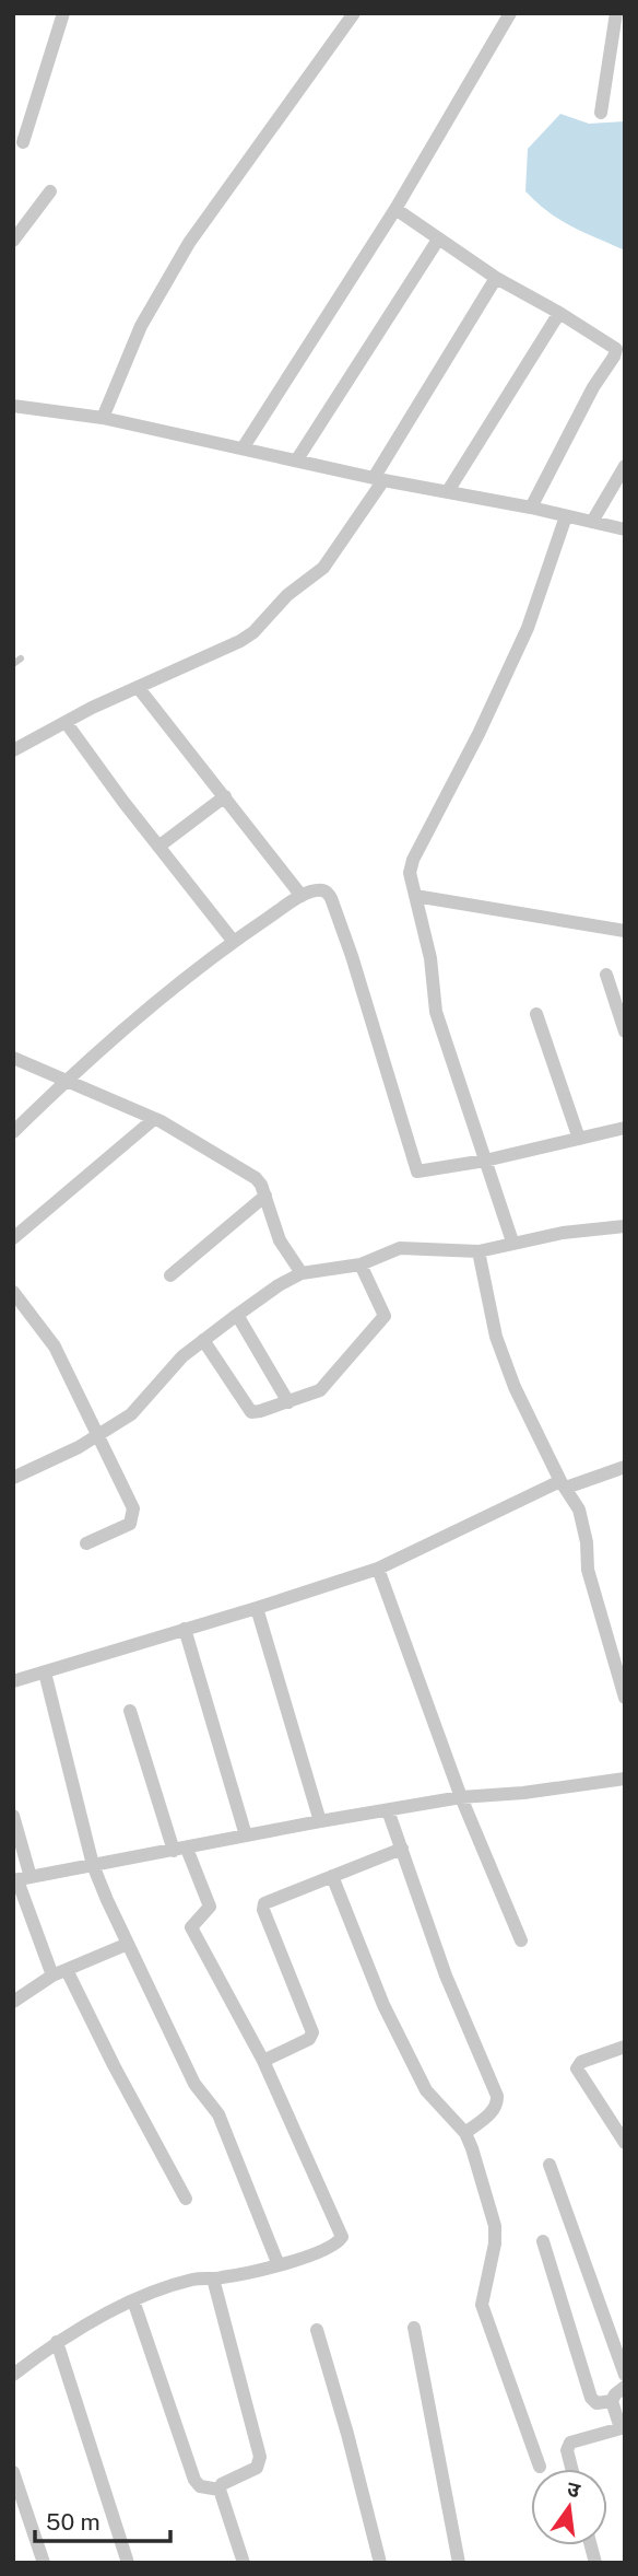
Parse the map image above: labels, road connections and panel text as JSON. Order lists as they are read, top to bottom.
{
  "scale_bar": "50 m",
  "north": "top"
}
